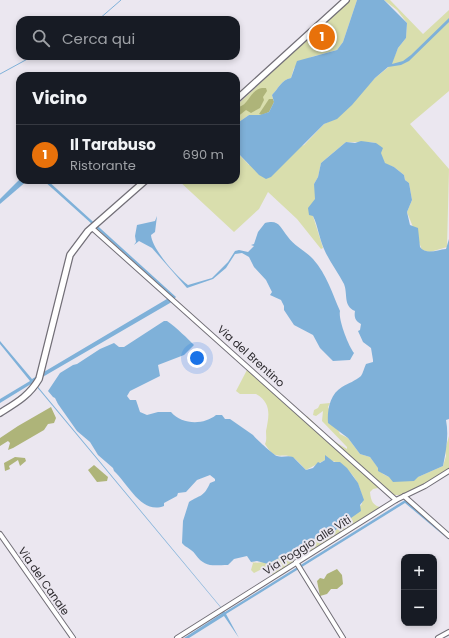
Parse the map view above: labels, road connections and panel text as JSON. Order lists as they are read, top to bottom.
{
  "streets": {
    "street": ["Via del Brentino", "Via Poggio alle Viti", "Via del Canale"]
  },
  "crossings": [
    ["Via del Brentino", "Via Poggio alle Viti"]
  ],
  "page": {
    "search": "Cerca qui",
    "pins": "1",
    "heading": "Vicino",
    "list": [
      {
        "mark": "1",
        "name": "Il Tarabuso",
        "note": "Ristorante",
        "value": "690 m"
      }
    ],
    "map_buttons": ["+", "−"]
  }
}
